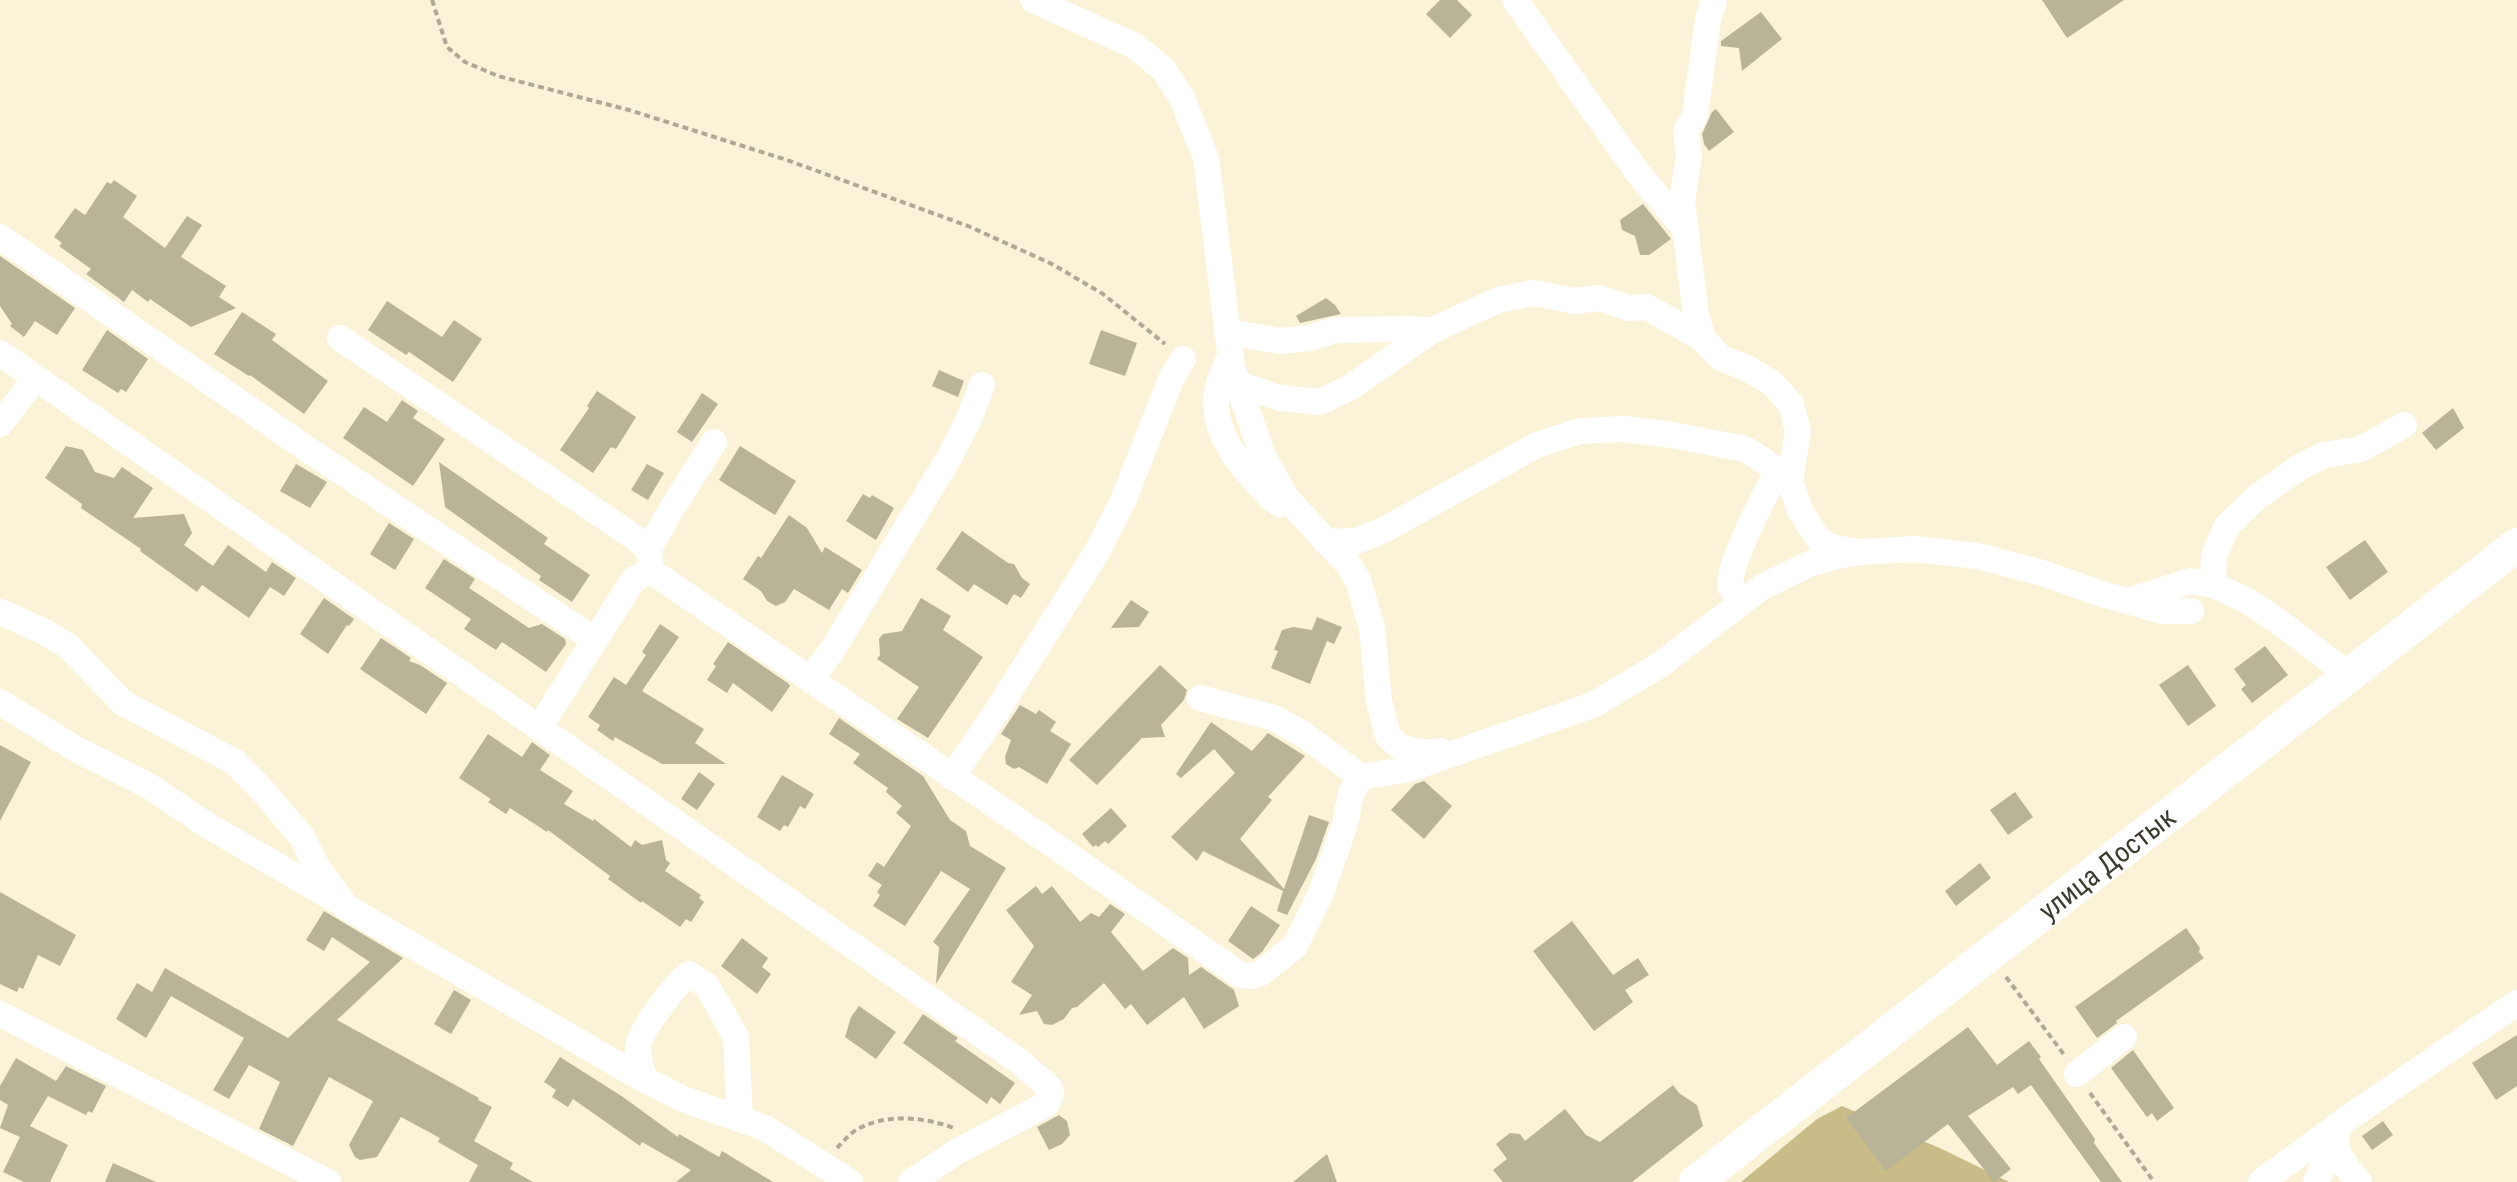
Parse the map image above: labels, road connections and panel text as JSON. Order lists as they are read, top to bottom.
{
  "streets": {
    "main road": ["улица Достык"]
  }
}
